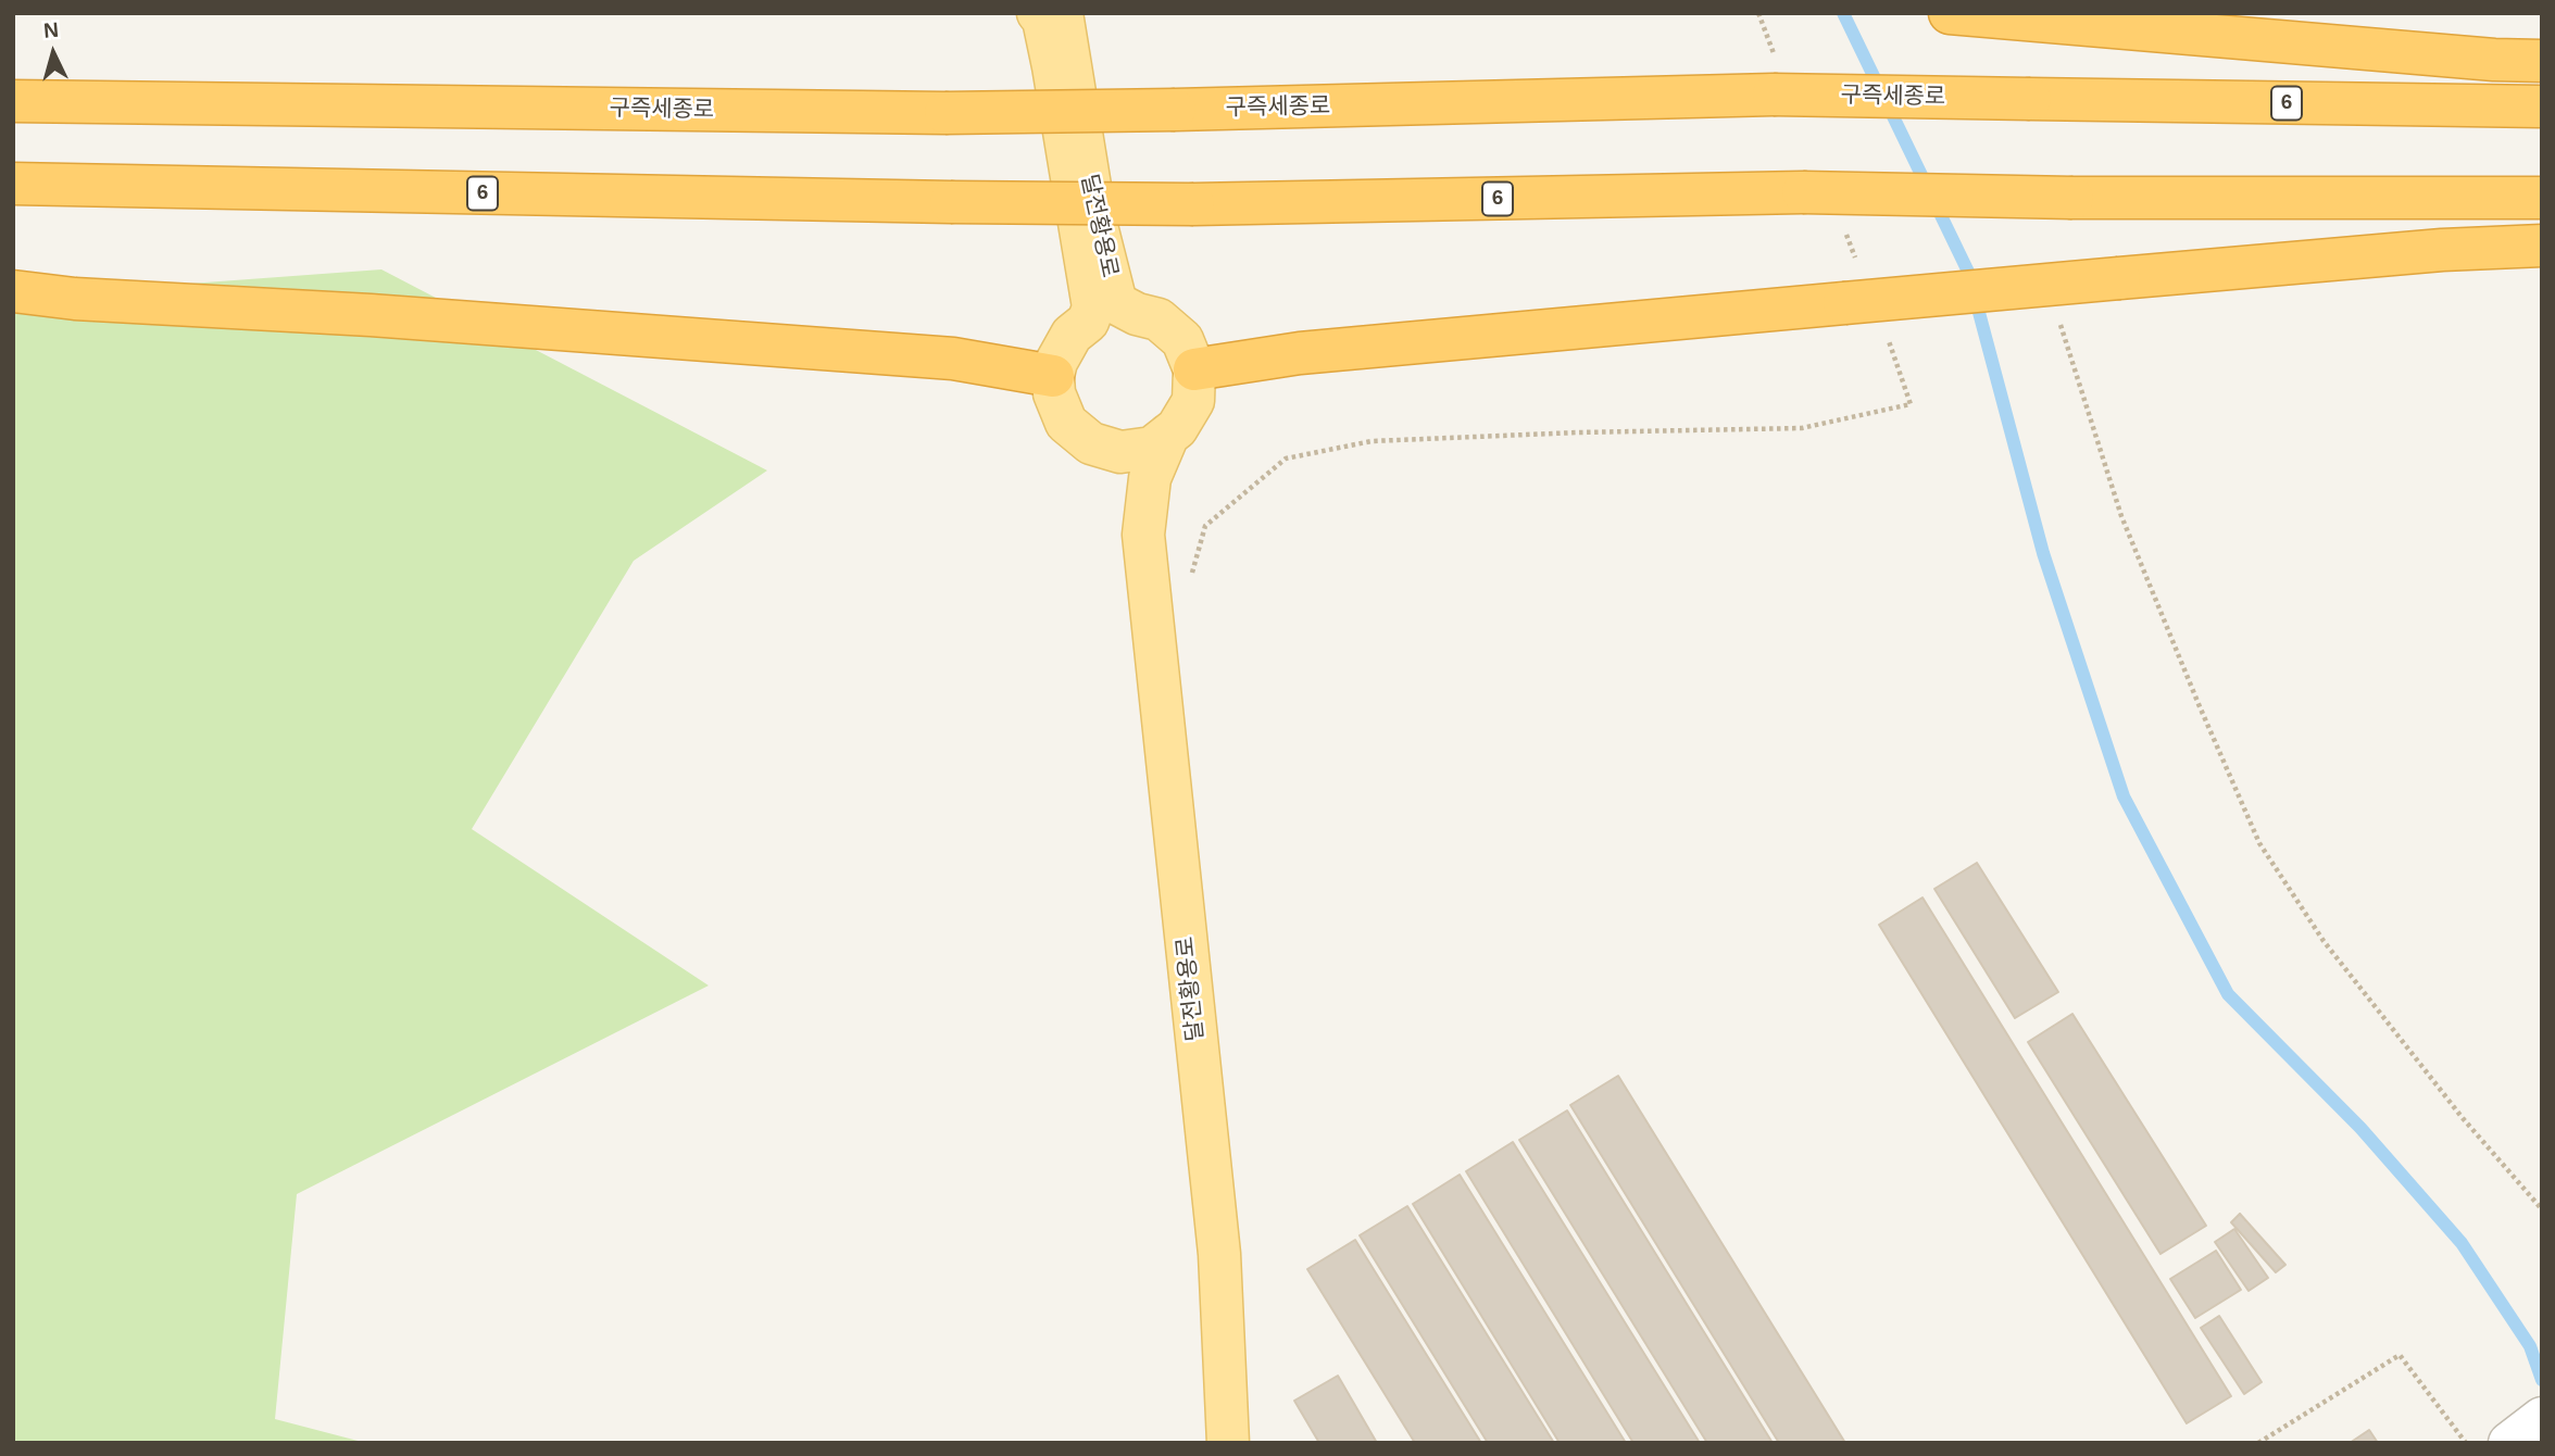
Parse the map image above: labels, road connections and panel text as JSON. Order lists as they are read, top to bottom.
{
  "streets": {
    "highway": ["구즉세종로", "6"],
    "main road": ["달전황용로"]
  },
  "north": "top"
}
